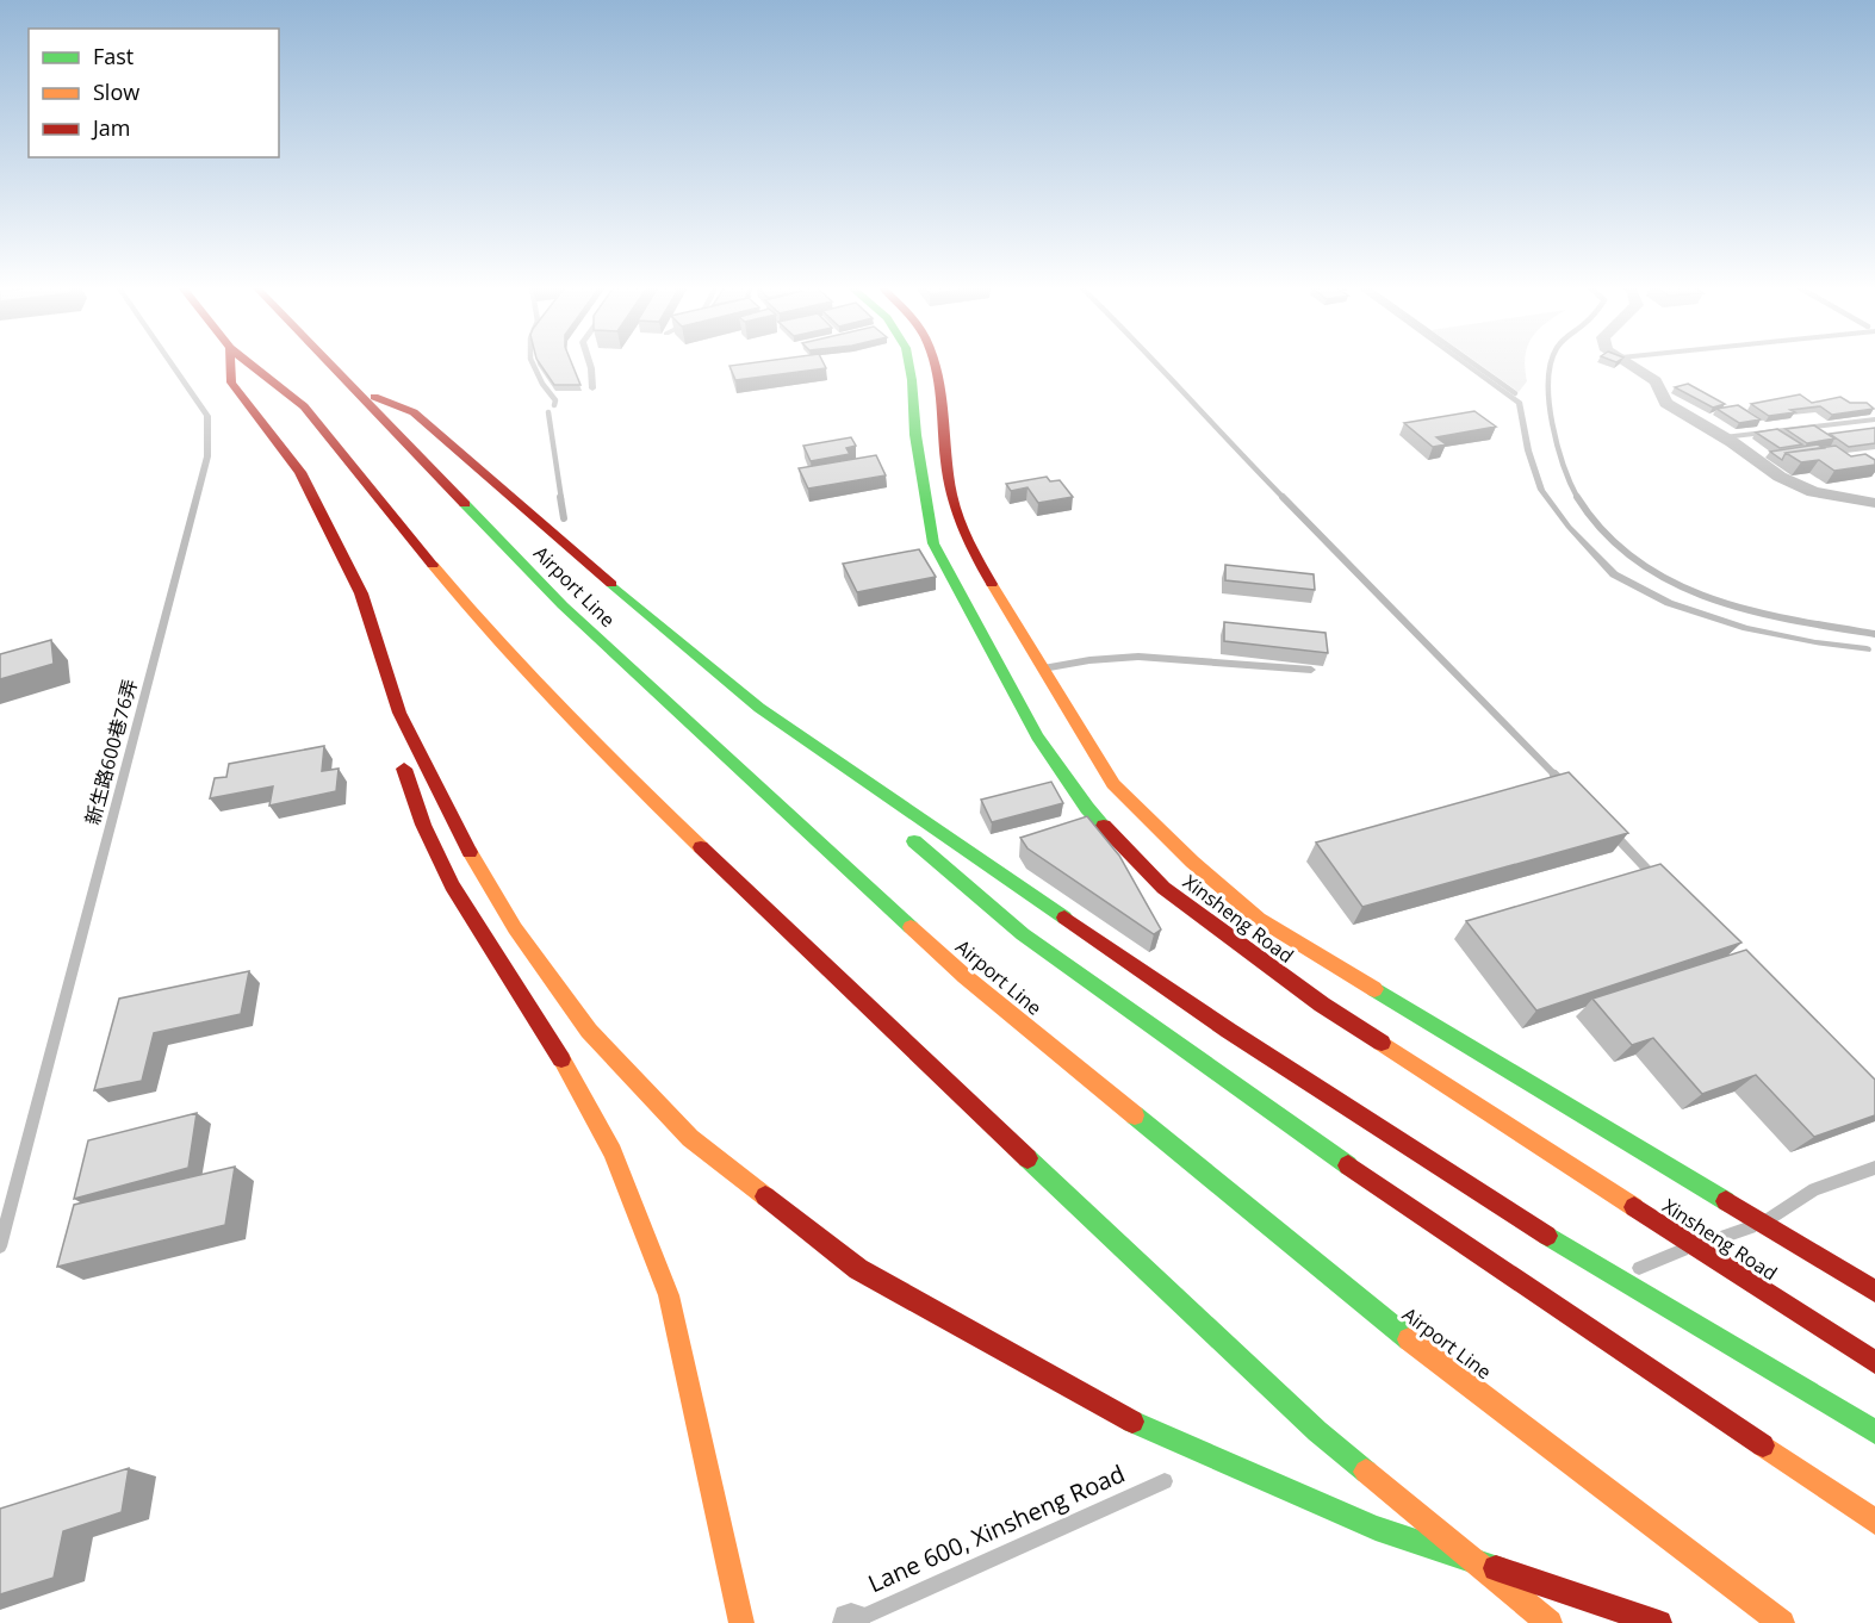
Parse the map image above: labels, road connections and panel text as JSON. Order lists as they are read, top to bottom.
{
  "streets": {
    "main road": ["Airport Line", "Xinsheng Road"],
    "lane": ["新生路600巷76弄", "Lane 600, Xinsheng Road"]
  },
  "legend": ["Fast", "Slow", "Jam"]
}
